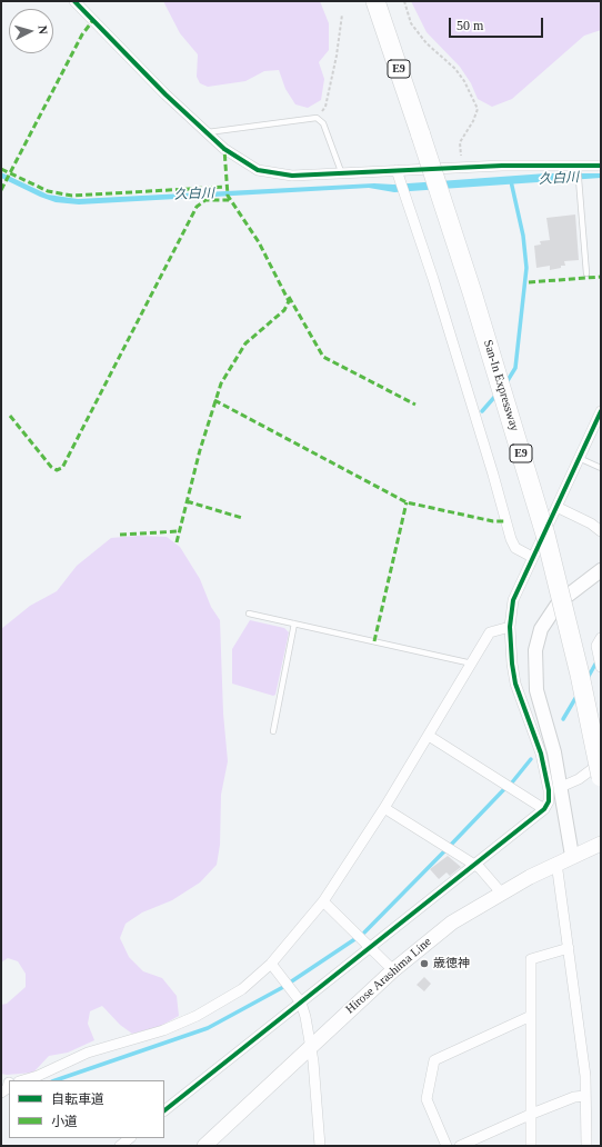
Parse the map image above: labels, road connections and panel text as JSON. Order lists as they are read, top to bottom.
{
  "streets": {
    "highway": ["E9", "San-In Expressway"],
    "main road": ["Hirose Arashima Line"]
  },
  "water": ["久白川"],
  "places": ["歳徳神"],
  "legend": ["自転車道", "小道"],
  "scale_bar": "50 m",
  "north": "right"
}
